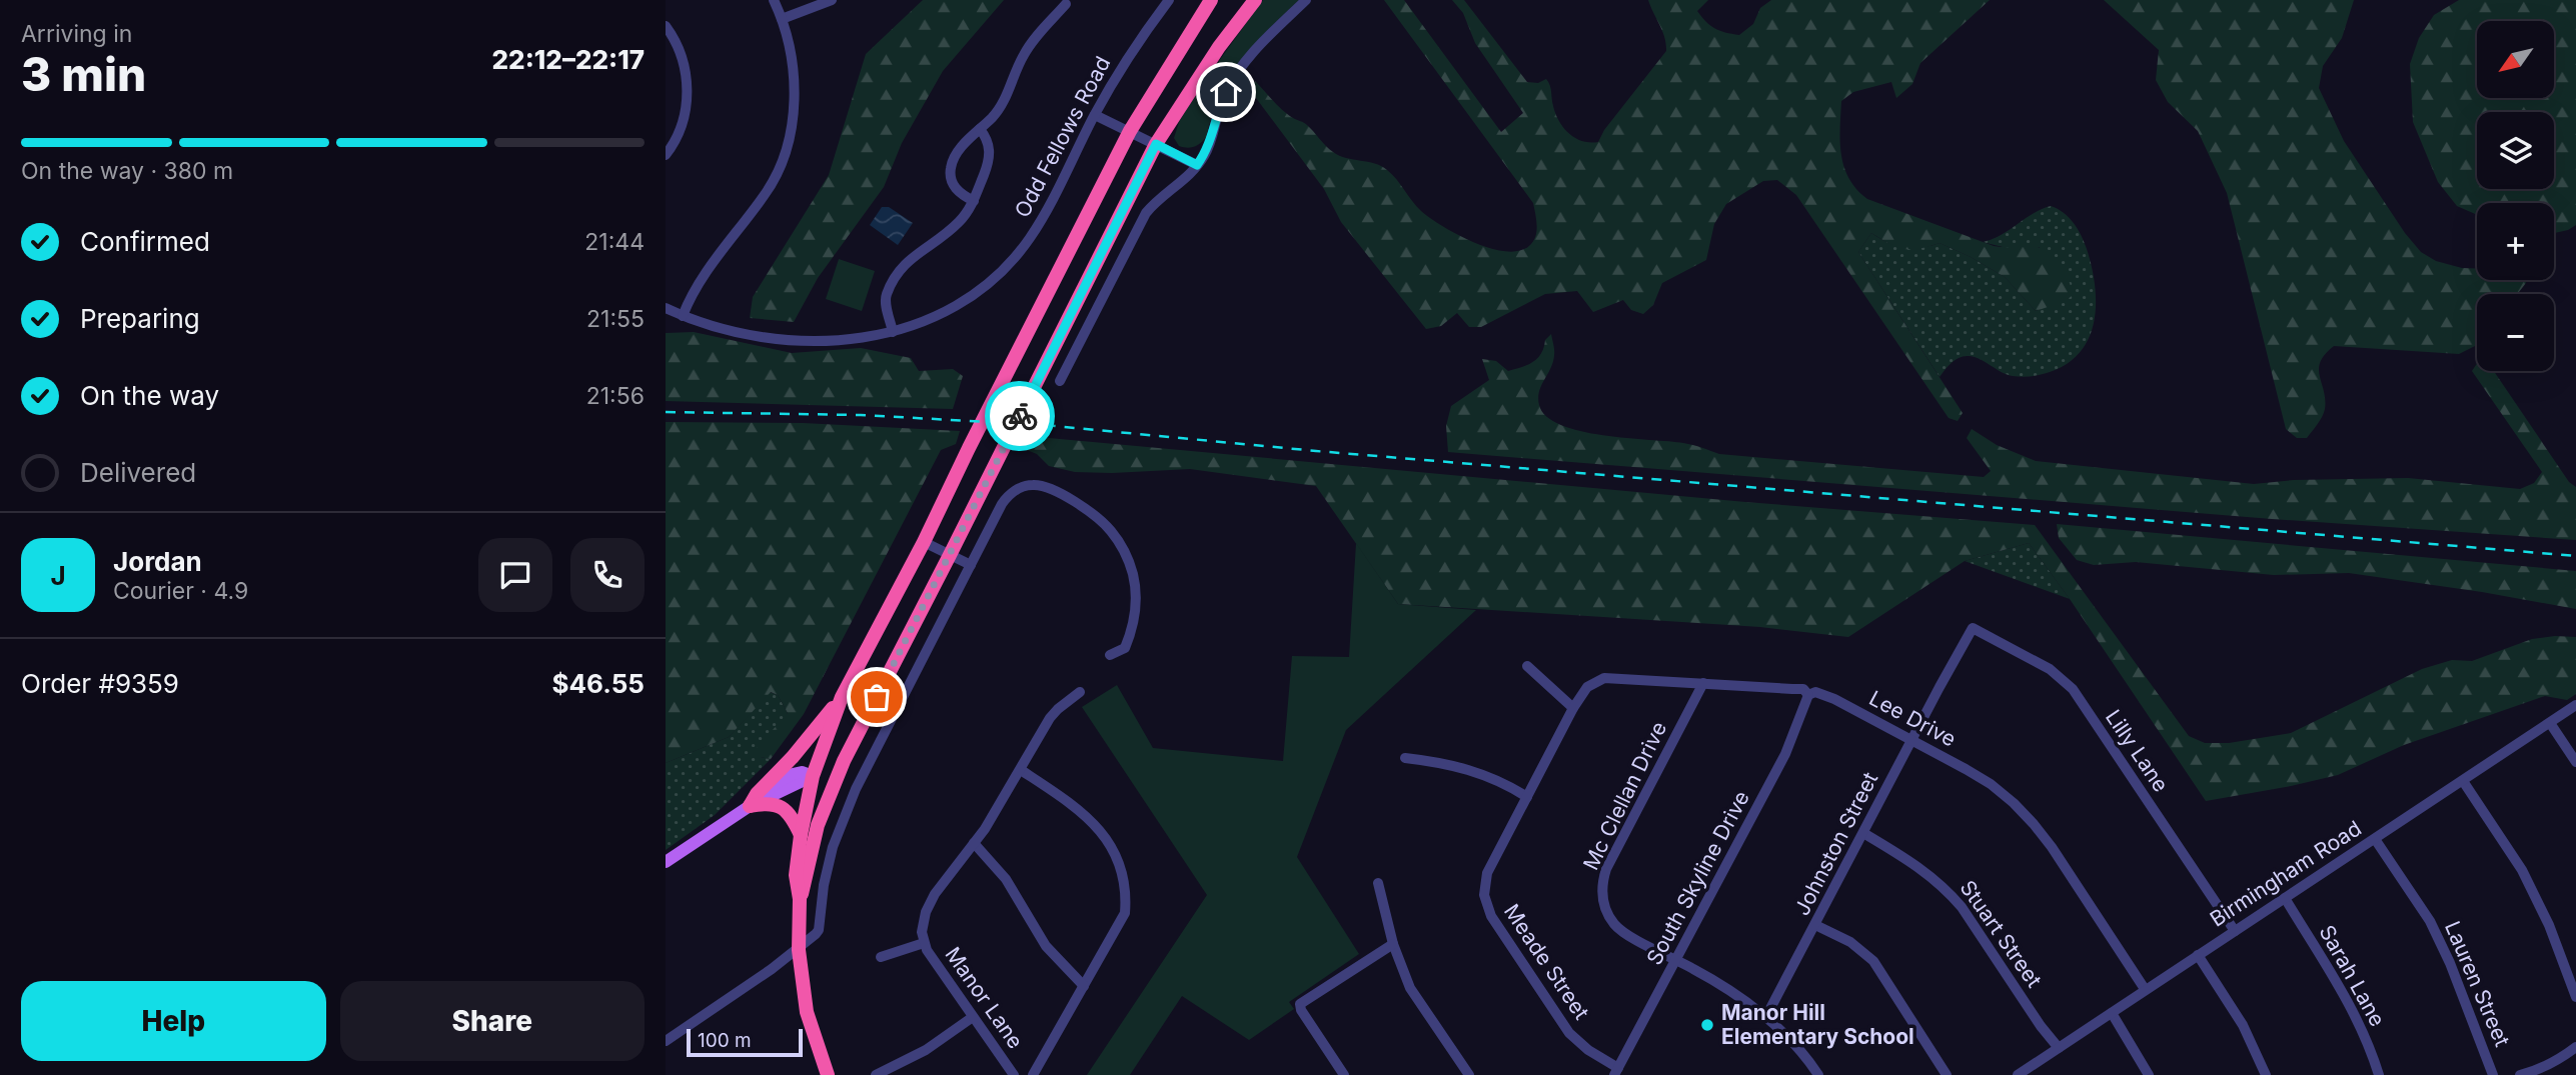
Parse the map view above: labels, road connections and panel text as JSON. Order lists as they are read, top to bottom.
{
  "streets": {
    "street": [
      "Odd Fellows Road",
      "Lee Drive",
      "Lilly Lane",
      "Mc Clellan Drive",
      "Johnston Street",
      "Birmingham Road",
      "South Skyline Drive",
      "Stuart Street",
      "Meade Street",
      "Sarah Lane",
      "Lauren Street",
      "Manor Lane"
    ]
  },
  "crossings": [
    ["Lee Drive", "Mc Clellan Drive"],
    ["Lee Drive", "Johnston Street"],
    ["Lee Drive", "Birmingham Road"],
    ["Lee Drive", "South Skyline Drive"],
    ["Lee Drive", "Meade Street"],
    ["Lilly Lane", "Johnston Street"],
    ["Lilly Lane", "Birmingham Road"],
    ["Mc Clellan Drive", "Johnston Street"],
    ["Mc Clellan Drive", "South Skyline Drive"],
    ["Johnston Street", "Stuart Street"],
    ["Birmingham Road", "Stuart Street"],
    ["Birmingham Road", "Sarah Lane"],
    ["Birmingham Road", "Lauren Street"],
    ["South Skyline Drive", "Meade Street"]
  ],
  "places": ["Manor Hill Elementary School"],
  "scale_bar": "100 m",
  "north": "bottom left",
  "page": {
    "heading": ["3 min", "Arriving in", "22:12–22:17"],
    "panel": [
      "Jordan",
      "Courier · 4.9",
      "Order #9359",
      "$46.55"
    ],
    "map_buttons": ["+", "−"],
    "bar": "On the way · 380 m",
    "list": [
      ["Confirmed", "21:44"],
      ["Preparing", "21:55"],
      ["On the way", "21:56"],
      "Delivered"
    ],
    "round": "J",
    "buttons": ["Help", "Share"],
    "scale": "100 m"
  }
}
